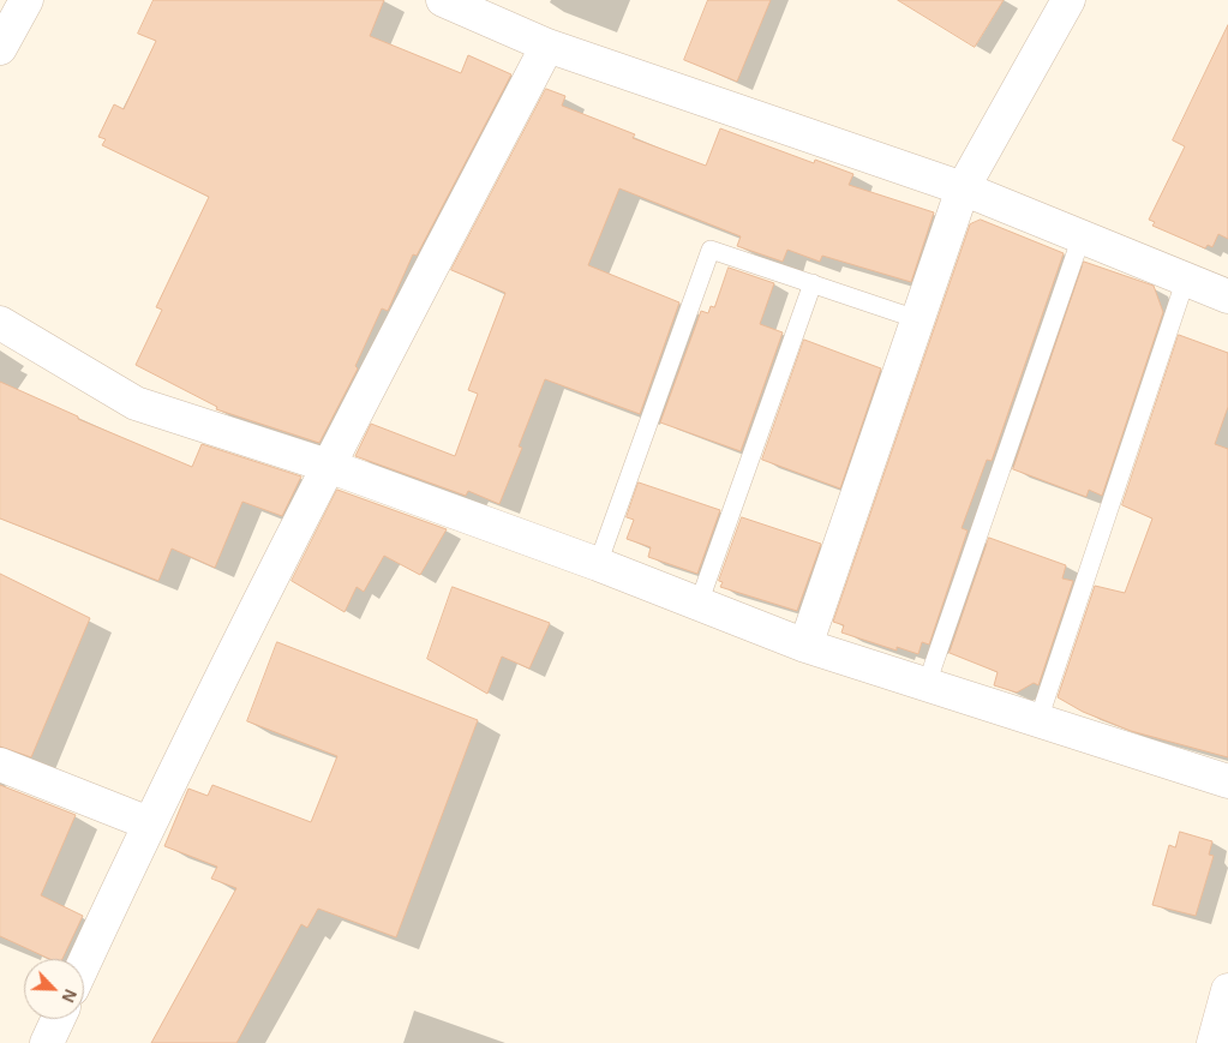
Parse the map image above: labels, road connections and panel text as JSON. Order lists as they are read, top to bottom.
{
  "north": "bottom right"
}
